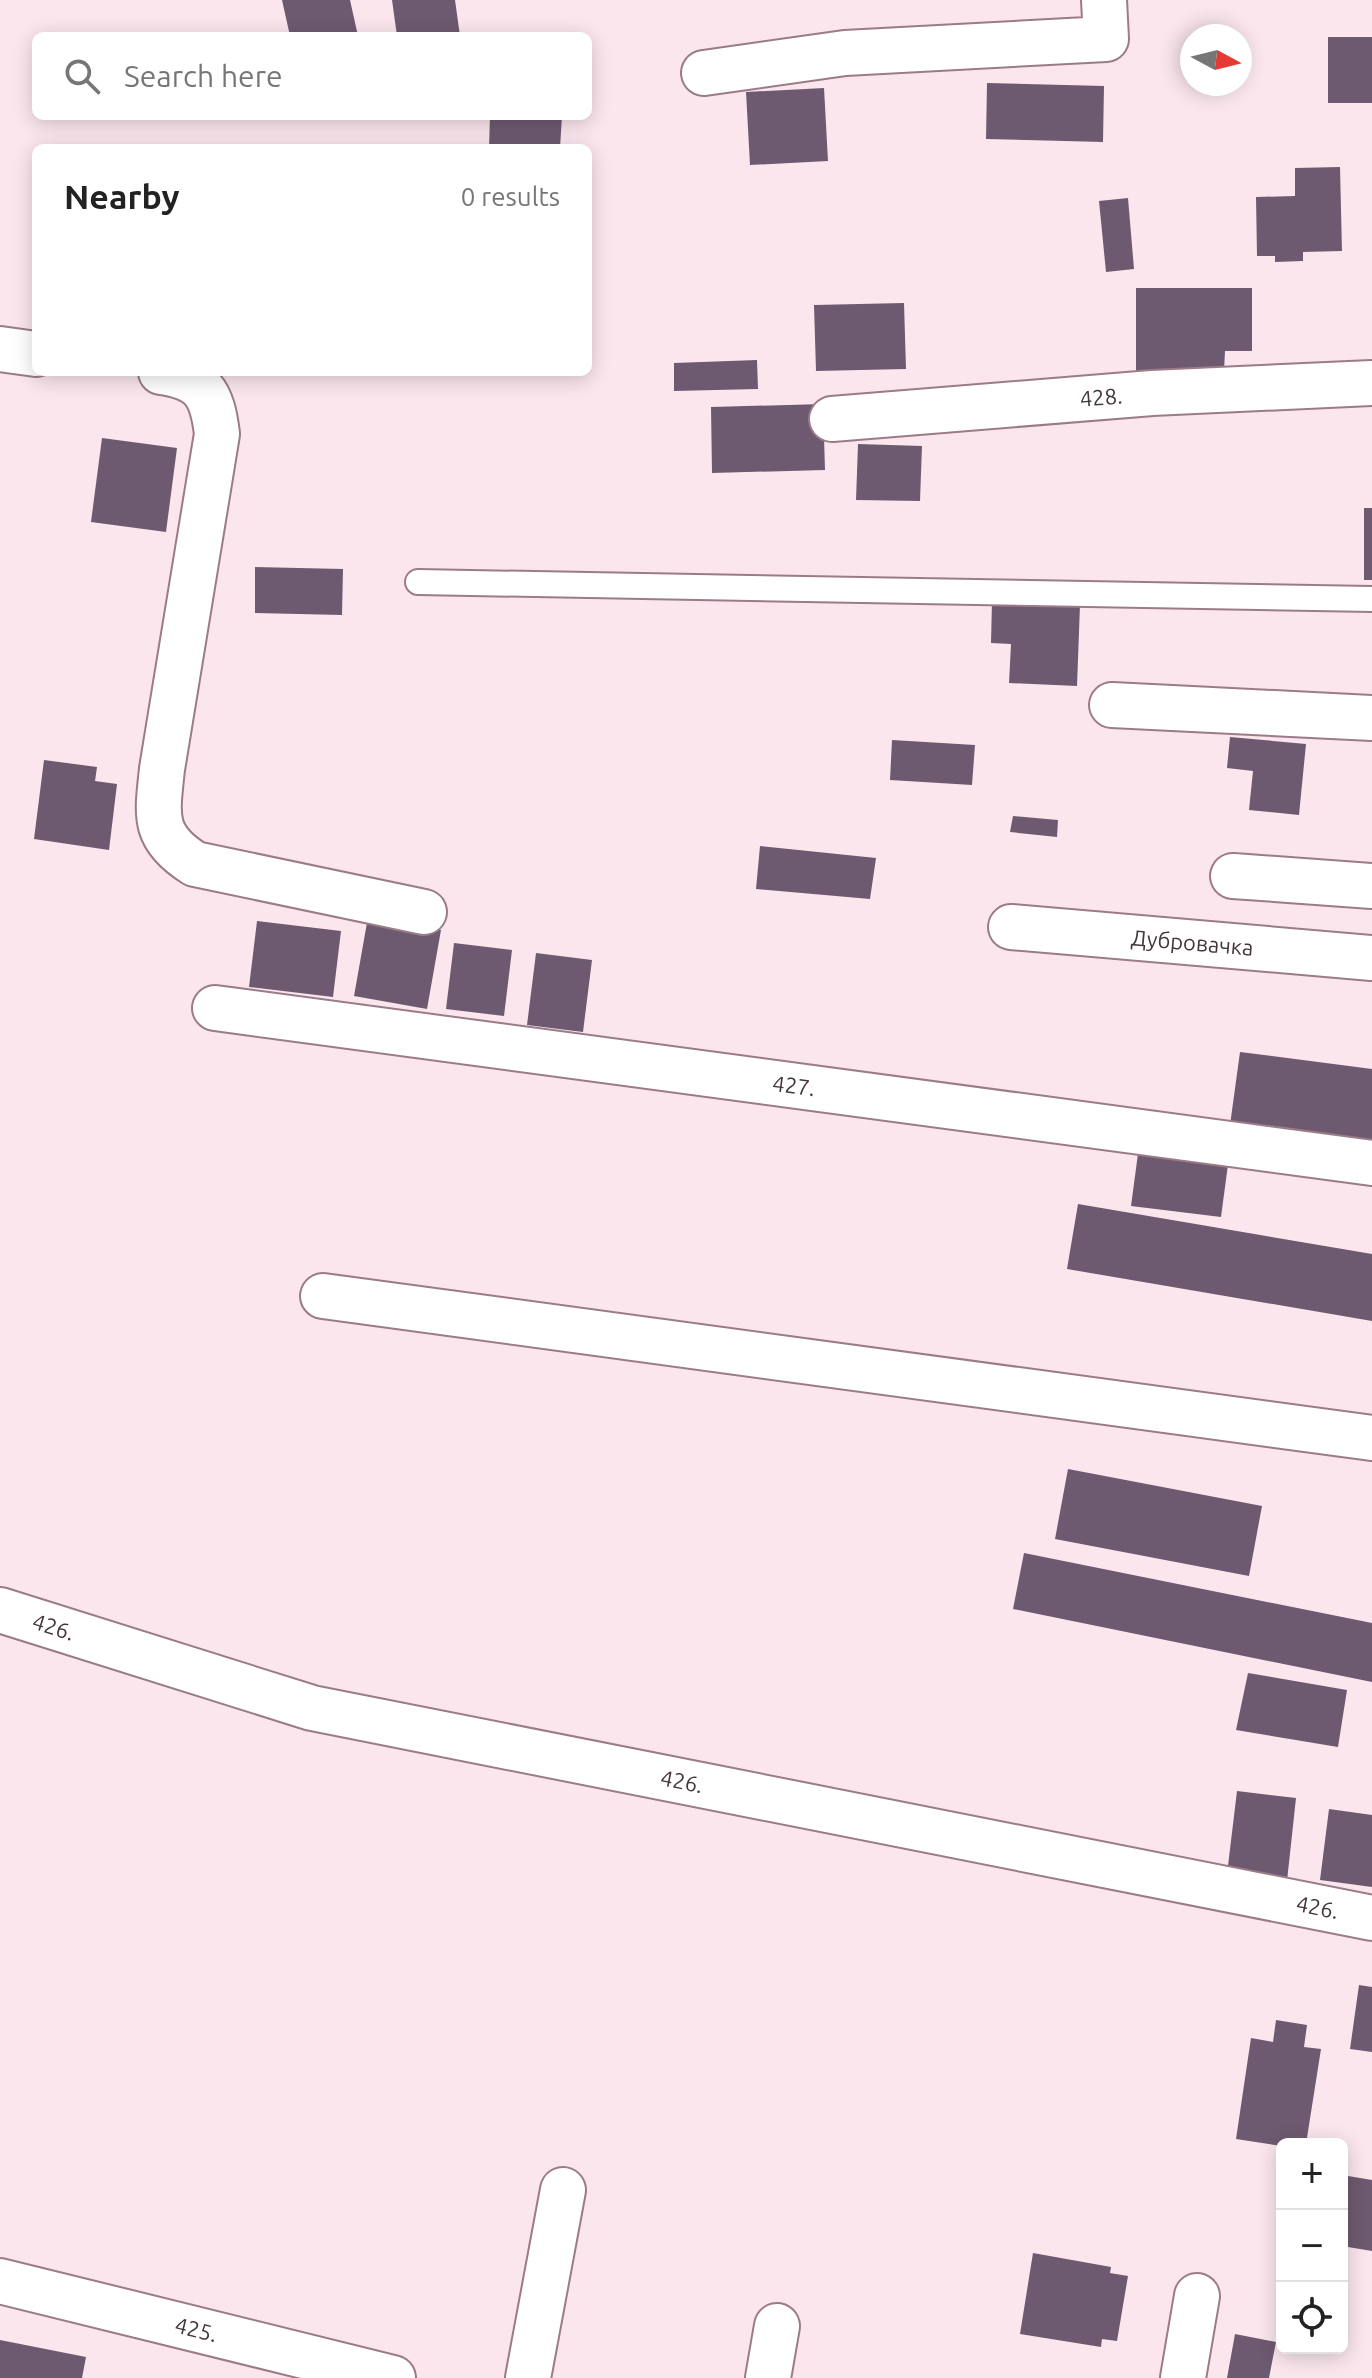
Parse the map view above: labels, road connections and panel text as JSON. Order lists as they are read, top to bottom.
{
  "streets": {
    "street": [
      "428.",
      "Дубровачка",
      "427.",
      "426.",
      "425."
    ]
  },
  "north": "right",
  "page": {
    "search": "Search here",
    "heading": ["Nearby", "0 results"],
    "map_buttons": ["+", "−"]
  }
}
